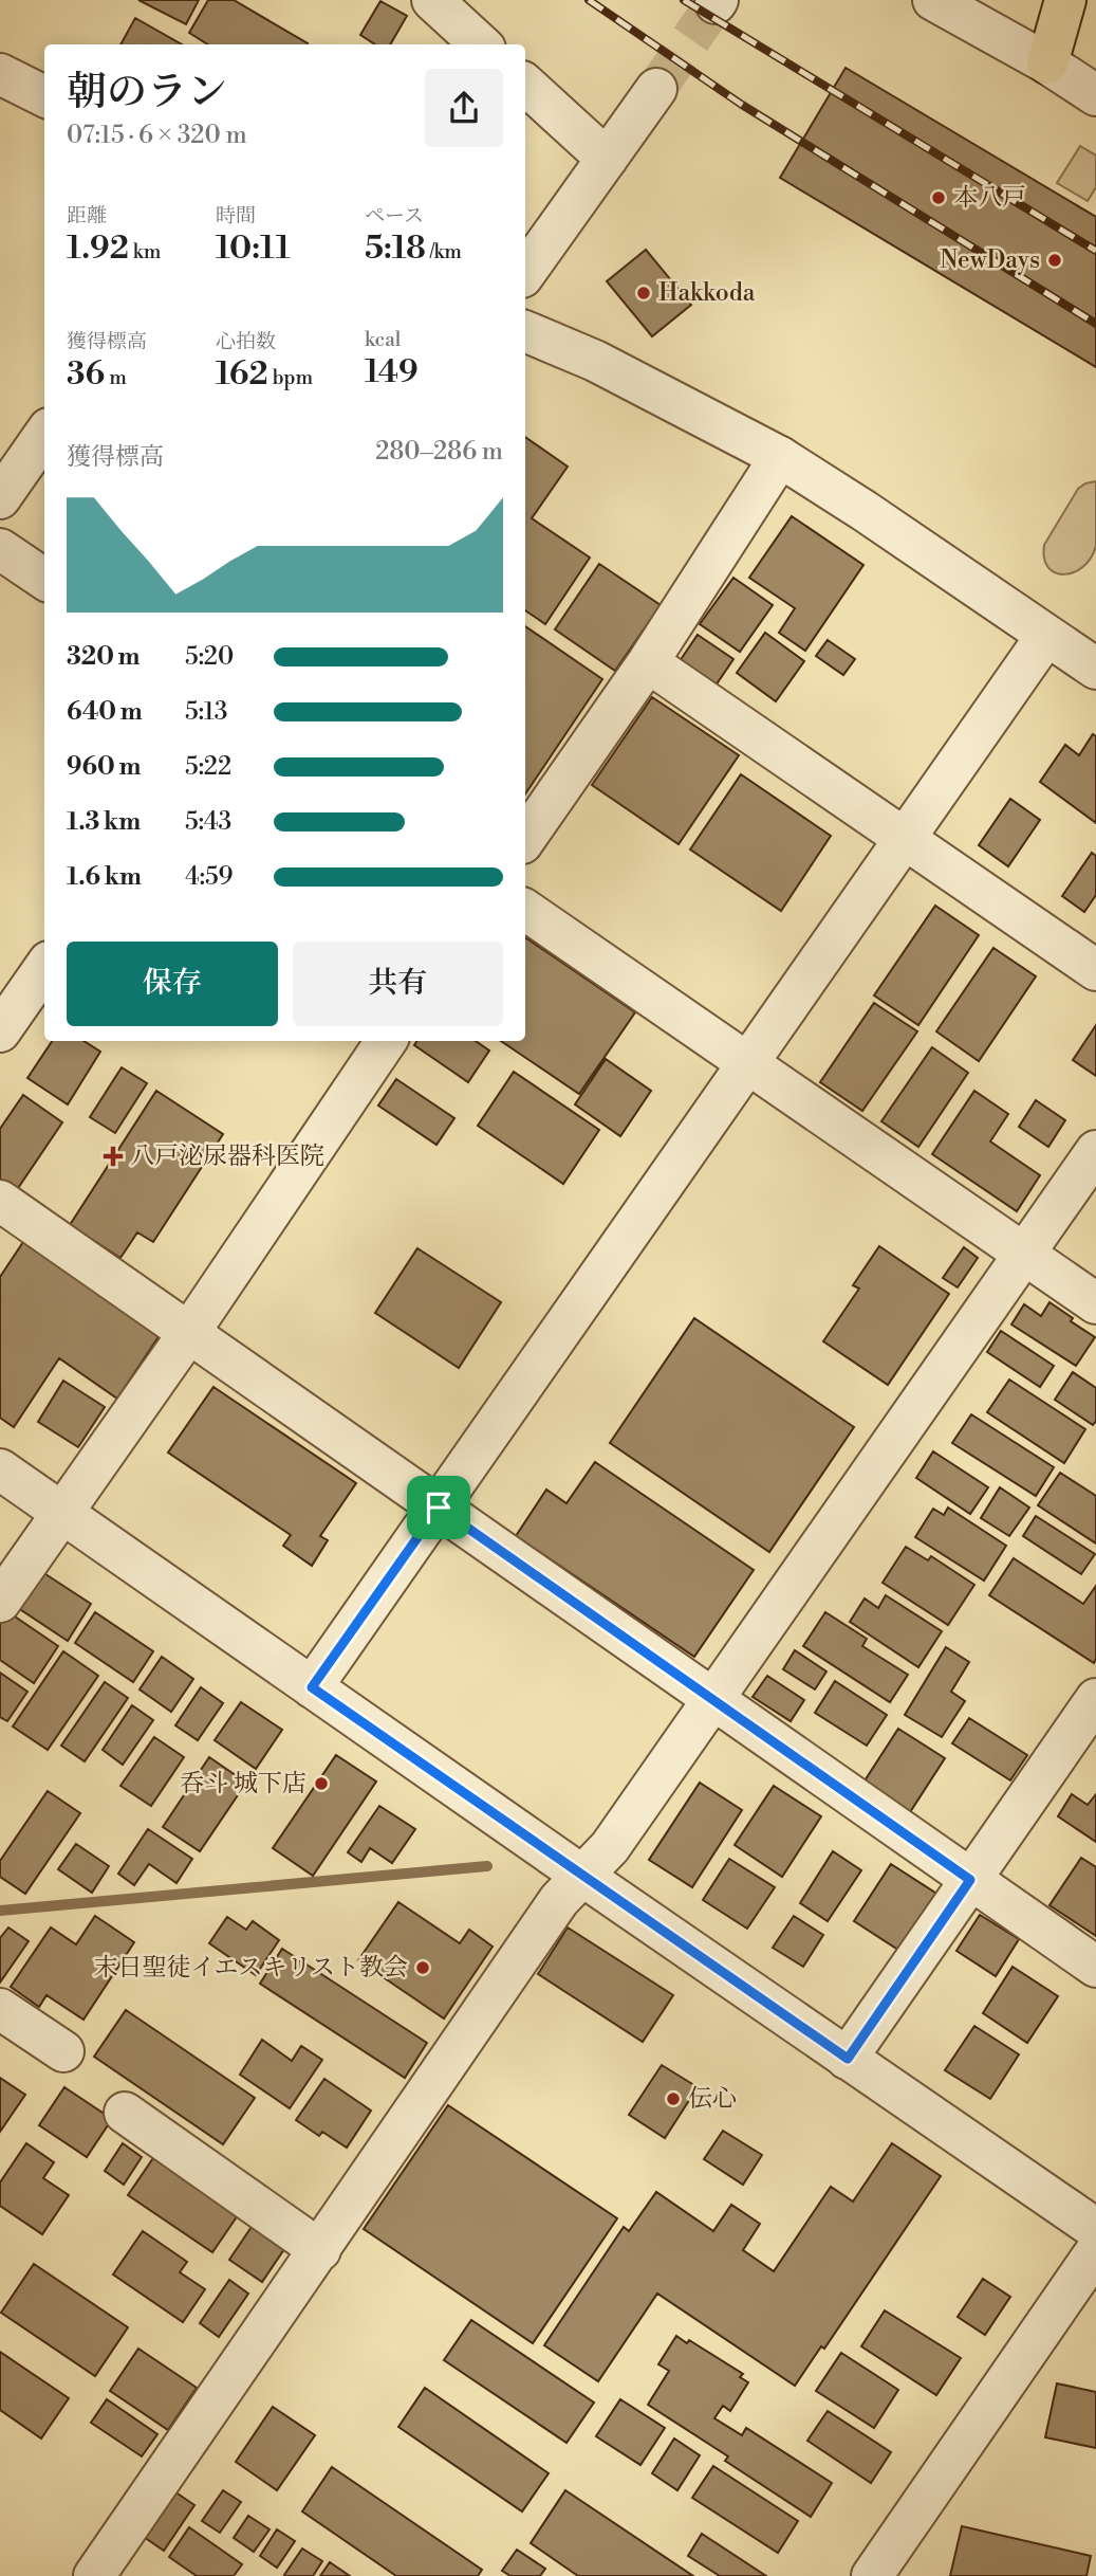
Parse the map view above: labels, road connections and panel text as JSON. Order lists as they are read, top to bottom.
{
  "places": {
    "other": [
      "本八戸",
      "NewDays",
      "Hakkoda",
      "呑斗 城下店",
      "末日聖徒イエスキリスト教会",
      "伝心"
    ],
    "health": ["八戸泌尿器科医院"]
  },
  "page": {
    "heading": ["朝のラン", "07:15 · 6 × 320 m"],
    "stats": [
      ["距離", "1.92 km"],
      ["時間", "10:11"],
      ["ペース", "5:18 /km"],
      ["獲得標高", "36 m"],
      ["心拍数", "162 bpm"],
      ["kcal", "149"]
    ],
    "chart": ["獲得標高", "280–286 m"],
    "list": [
      {
        "name": "320 m",
        "note": "5:20"
      },
      {
        "name": "640 m",
        "note": "5:13"
      },
      {
        "name": "960 m",
        "note": "5:22"
      },
      {
        "name": "1.3 km",
        "note": "5:43"
      },
      {
        "name": "1.6 km",
        "note": "4:59"
      }
    ],
    "buttons": ["保存", "共有"]
  }
}
